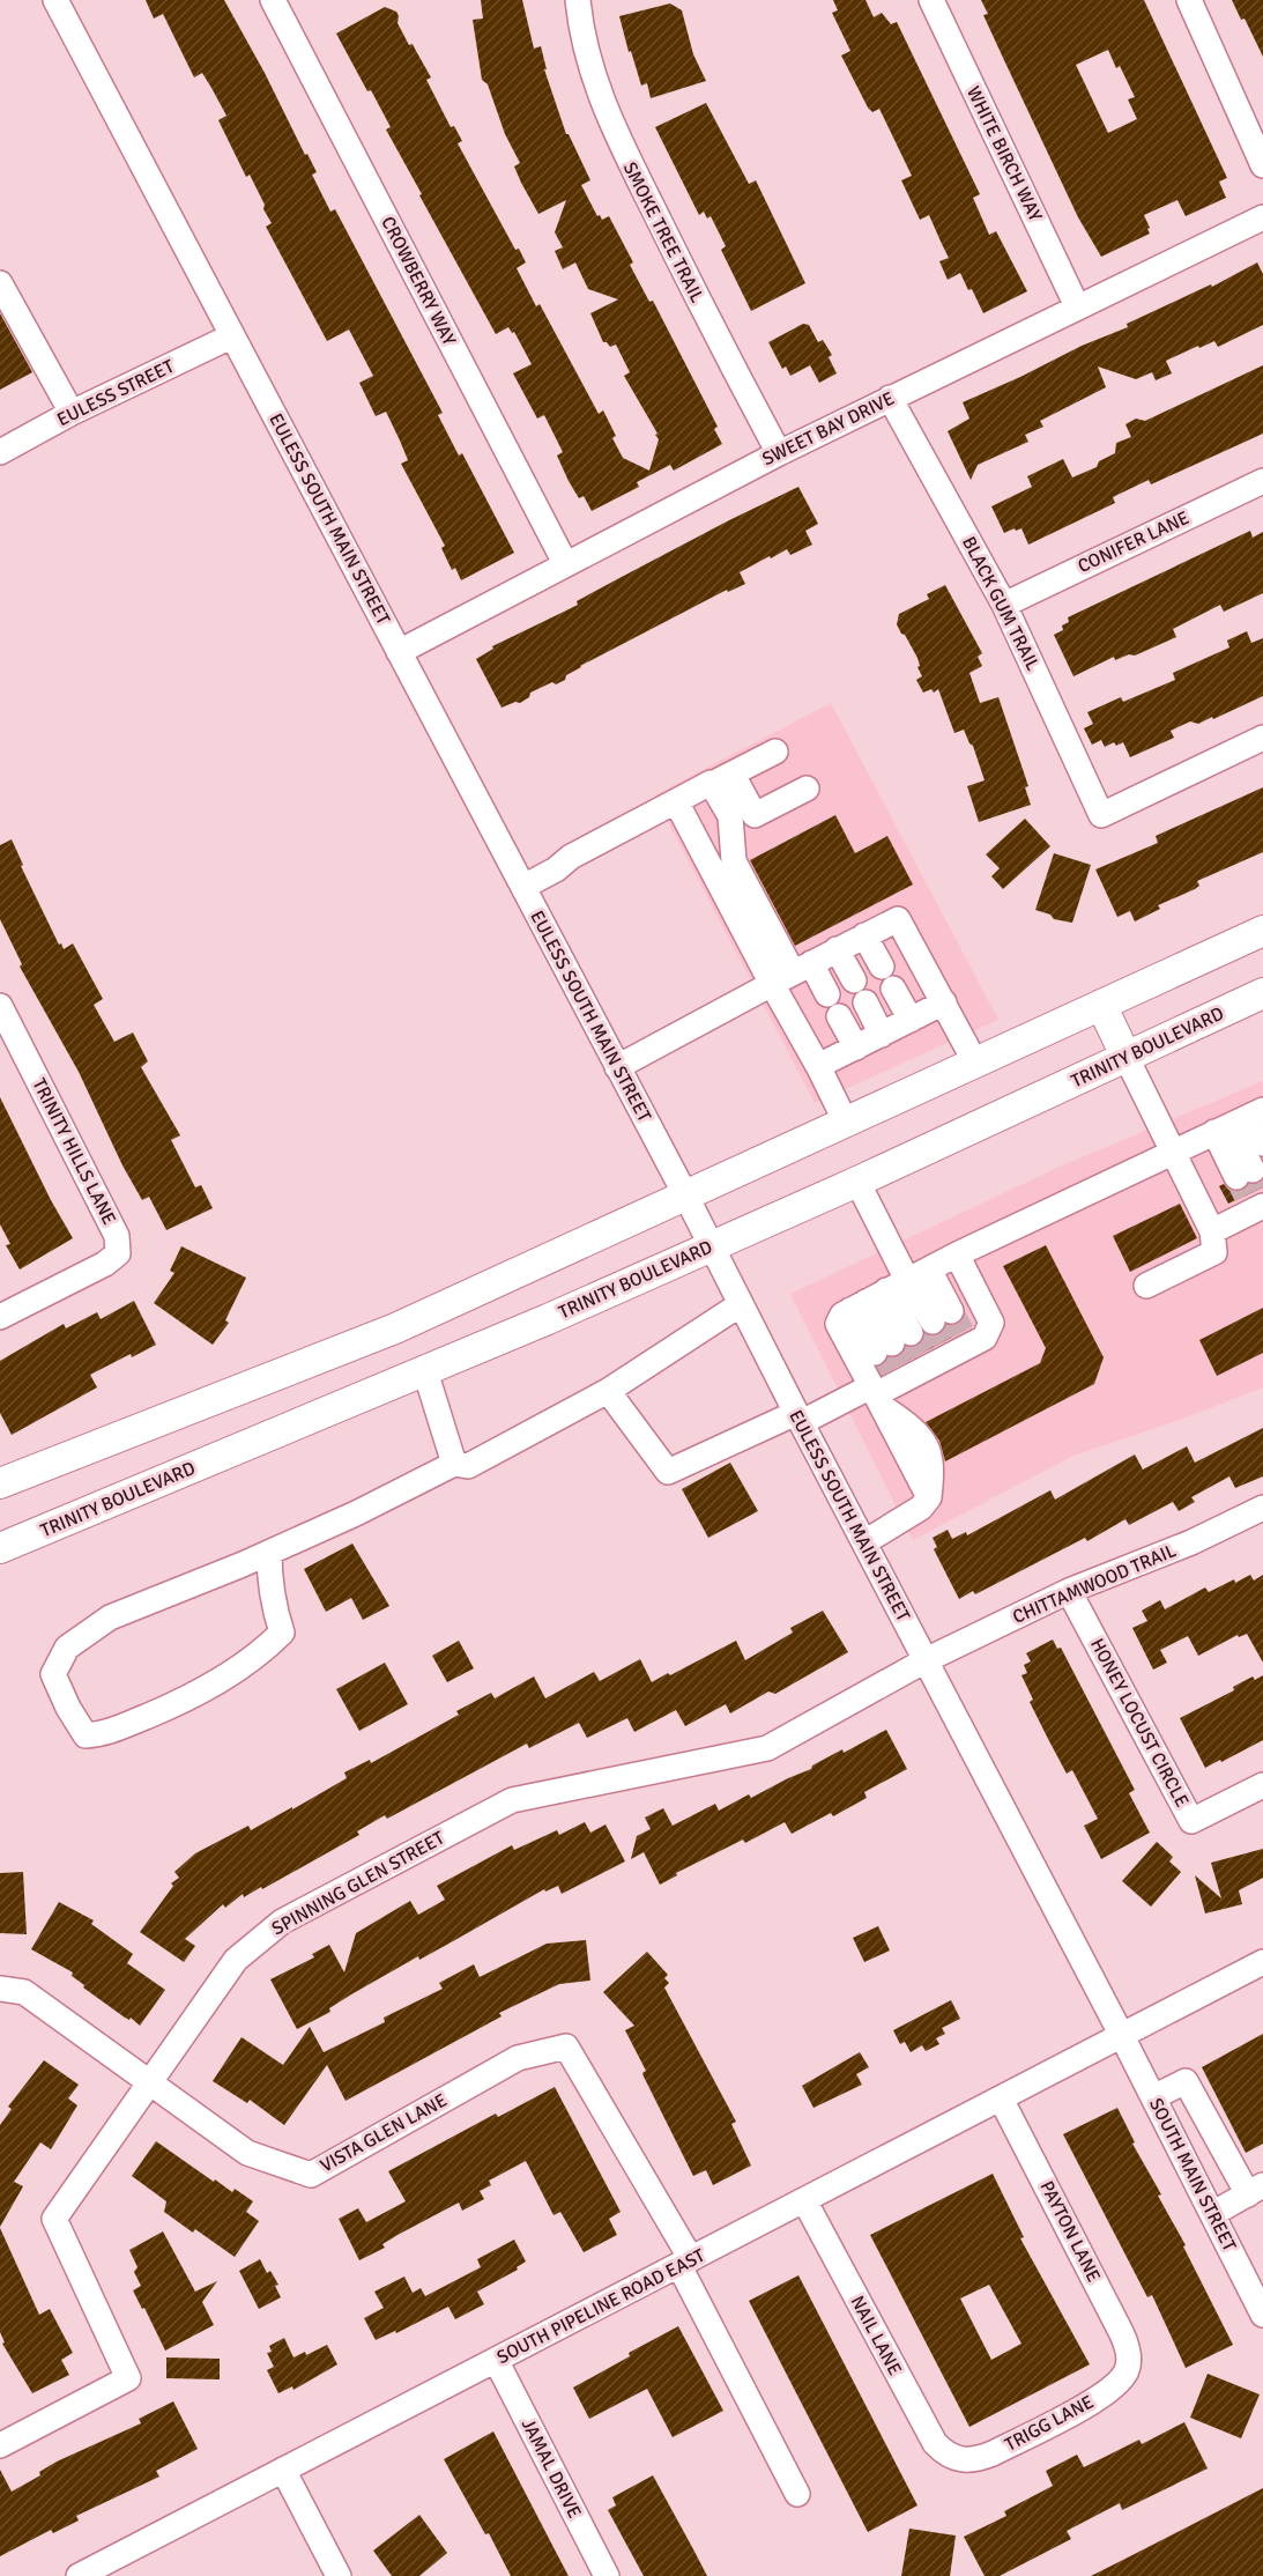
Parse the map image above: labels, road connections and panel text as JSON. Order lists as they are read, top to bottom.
{
  "streets": {
    "main road": ["TRINITY BOULEVARD"],
    "street": [
      "WHITE BIRCH WAY",
      "SMOKE TREE TRAIL",
      "CROWBERRY WAY",
      "EULESS STREET",
      "SWEET BAY DRIVE",
      "EULESS SOUTH MAIN STREET",
      "CONIFER LANE",
      "BLACK GUM TRAIL",
      "TRINITY HILLS LANE",
      "CHITTAMWOOD TRAIL",
      "HONEY LOCUST CIRCLE",
      "SPINNING GLEN STREET",
      "VISTA GLEN LANE",
      "SOUTH MAIN STREET",
      "PAYTON LANE",
      "SOUTH PIPELINE ROAD EAST",
      "NAIL LANE",
      "TRIGG LANE",
      "JAMAL DRIVE"
    ]
  },
  "crossings": [
    ["WHITE BIRCH WAY", "SWEET BAY DRIVE"],
    ["SMOKE TREE TRAIL", "SWEET BAY DRIVE"],
    ["CROWBERRY WAY", "SWEET BAY DRIVE"],
    ["EULESS STREET", "EULESS SOUTH MAIN STREET"],
    ["SWEET BAY DRIVE", "EULESS SOUTH MAIN STREET"],
    ["SWEET BAY DRIVE", "BLACK GUM TRAIL"],
    ["EULESS SOUTH MAIN STREET", "TRINITY BOULEVARD"],
    ["EULESS SOUTH MAIN STREET", "CHITTAMWOOD TRAIL"],
    ["EULESS SOUTH MAIN STREET", "SPINNING GLEN STREET"],
    ["EULESS SOUTH MAIN STREET", "SOUTH MAIN STREET"],
    ["EULESS SOUTH MAIN STREET", "SOUTH PIPELINE ROAD EAST"],
    ["CONIFER LANE", "BLACK GUM TRAIL"],
    ["CHITTAMWOOD TRAIL", "HONEY LOCUST CIRCLE"],
    ["CHITTAMWOOD TRAIL", "SPINNING GLEN STREET"],
    ["SPINNING GLEN STREET", "VISTA GLEN LANE"],
    ["VISTA GLEN LANE", "SOUTH PIPELINE ROAD EAST"],
    ["SOUTH MAIN STREET", "SOUTH PIPELINE ROAD EAST"],
    ["PAYTON LANE", "SOUTH PIPELINE ROAD EAST"],
    ["PAYTON LANE", "TRIGG LANE"],
    ["SOUTH PIPELINE ROAD EAST", "NAIL LANE"],
    ["SOUTH PIPELINE ROAD EAST", "JAMAL DRIVE"],
    ["NAIL LANE", "TRIGG LANE"]
  ]
}
